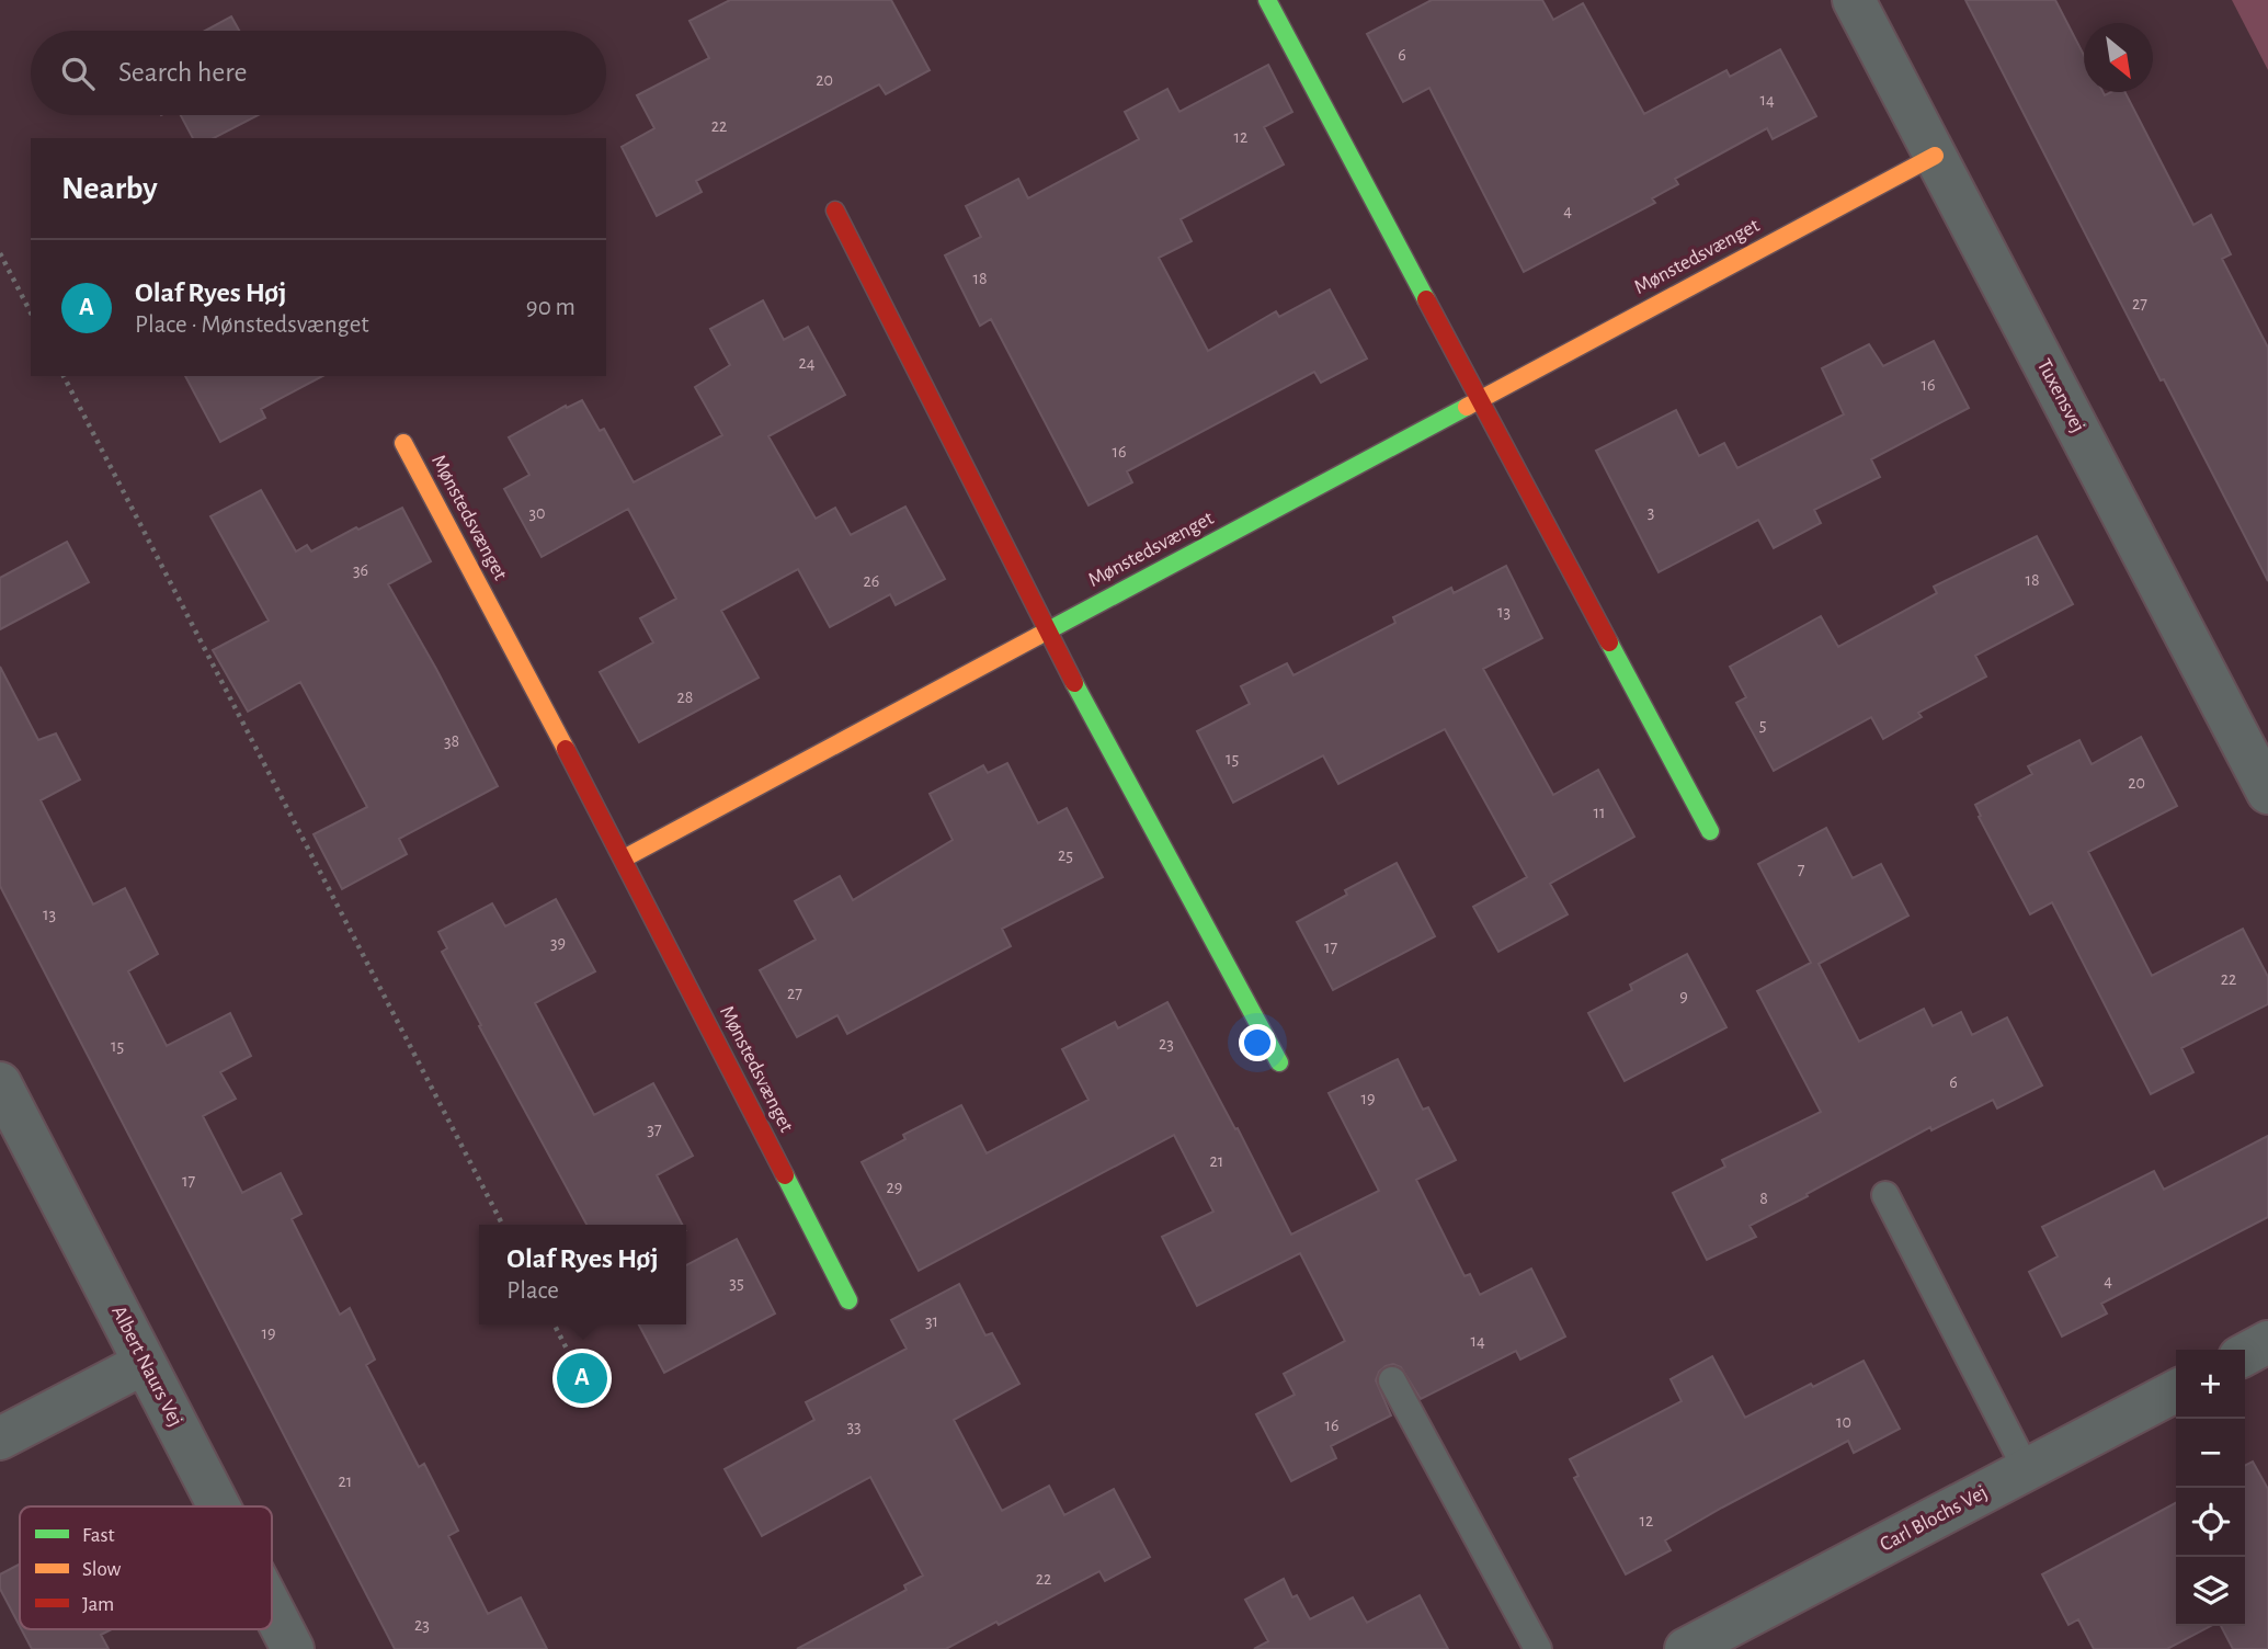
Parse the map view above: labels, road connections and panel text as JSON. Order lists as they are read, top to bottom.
{
  "streets": {
    "street": [
      "Mønstedsvænget",
      "Tuxensvej",
      "Albert Naurs Vej",
      "Carl Blochs Vej"
    ]
  },
  "crossings": [
    ["Mønstedsvænget", "Tuxensvej"]
  ],
  "house_numbers": [
    "6",
    "20",
    "14",
    "22",
    "12",
    "4",
    "18",
    "27",
    "24",
    "16",
    "16",
    "3",
    "30",
    "36",
    "18",
    "26",
    "13",
    "28",
    "5",
    "38",
    "15",
    "20",
    "11",
    "25",
    "7",
    "13",
    "39",
    "17",
    "22",
    "27",
    "9",
    "23",
    "15",
    "6",
    "19",
    "37",
    "21",
    "17",
    "29",
    "8",
    "4",
    "35",
    "31",
    "19",
    "14",
    "10",
    "16",
    "33",
    "21",
    "12",
    "22",
    "23"
  ],
  "legend": ["Fast", "Slow", "Jam"],
  "north": "bottom right",
  "page": {
    "search": "Search here",
    "heading": "Nearby",
    "list": [
      {
        "mark": "A",
        "name": "Olaf Ryes Høj",
        "note": "Place · Mønstedsvænget",
        "value": "90 m"
      }
    ],
    "popup": ["Olaf Ryes Høj", "Place"],
    "pins": "A",
    "map_buttons": ["+", "−"]
  }
}
